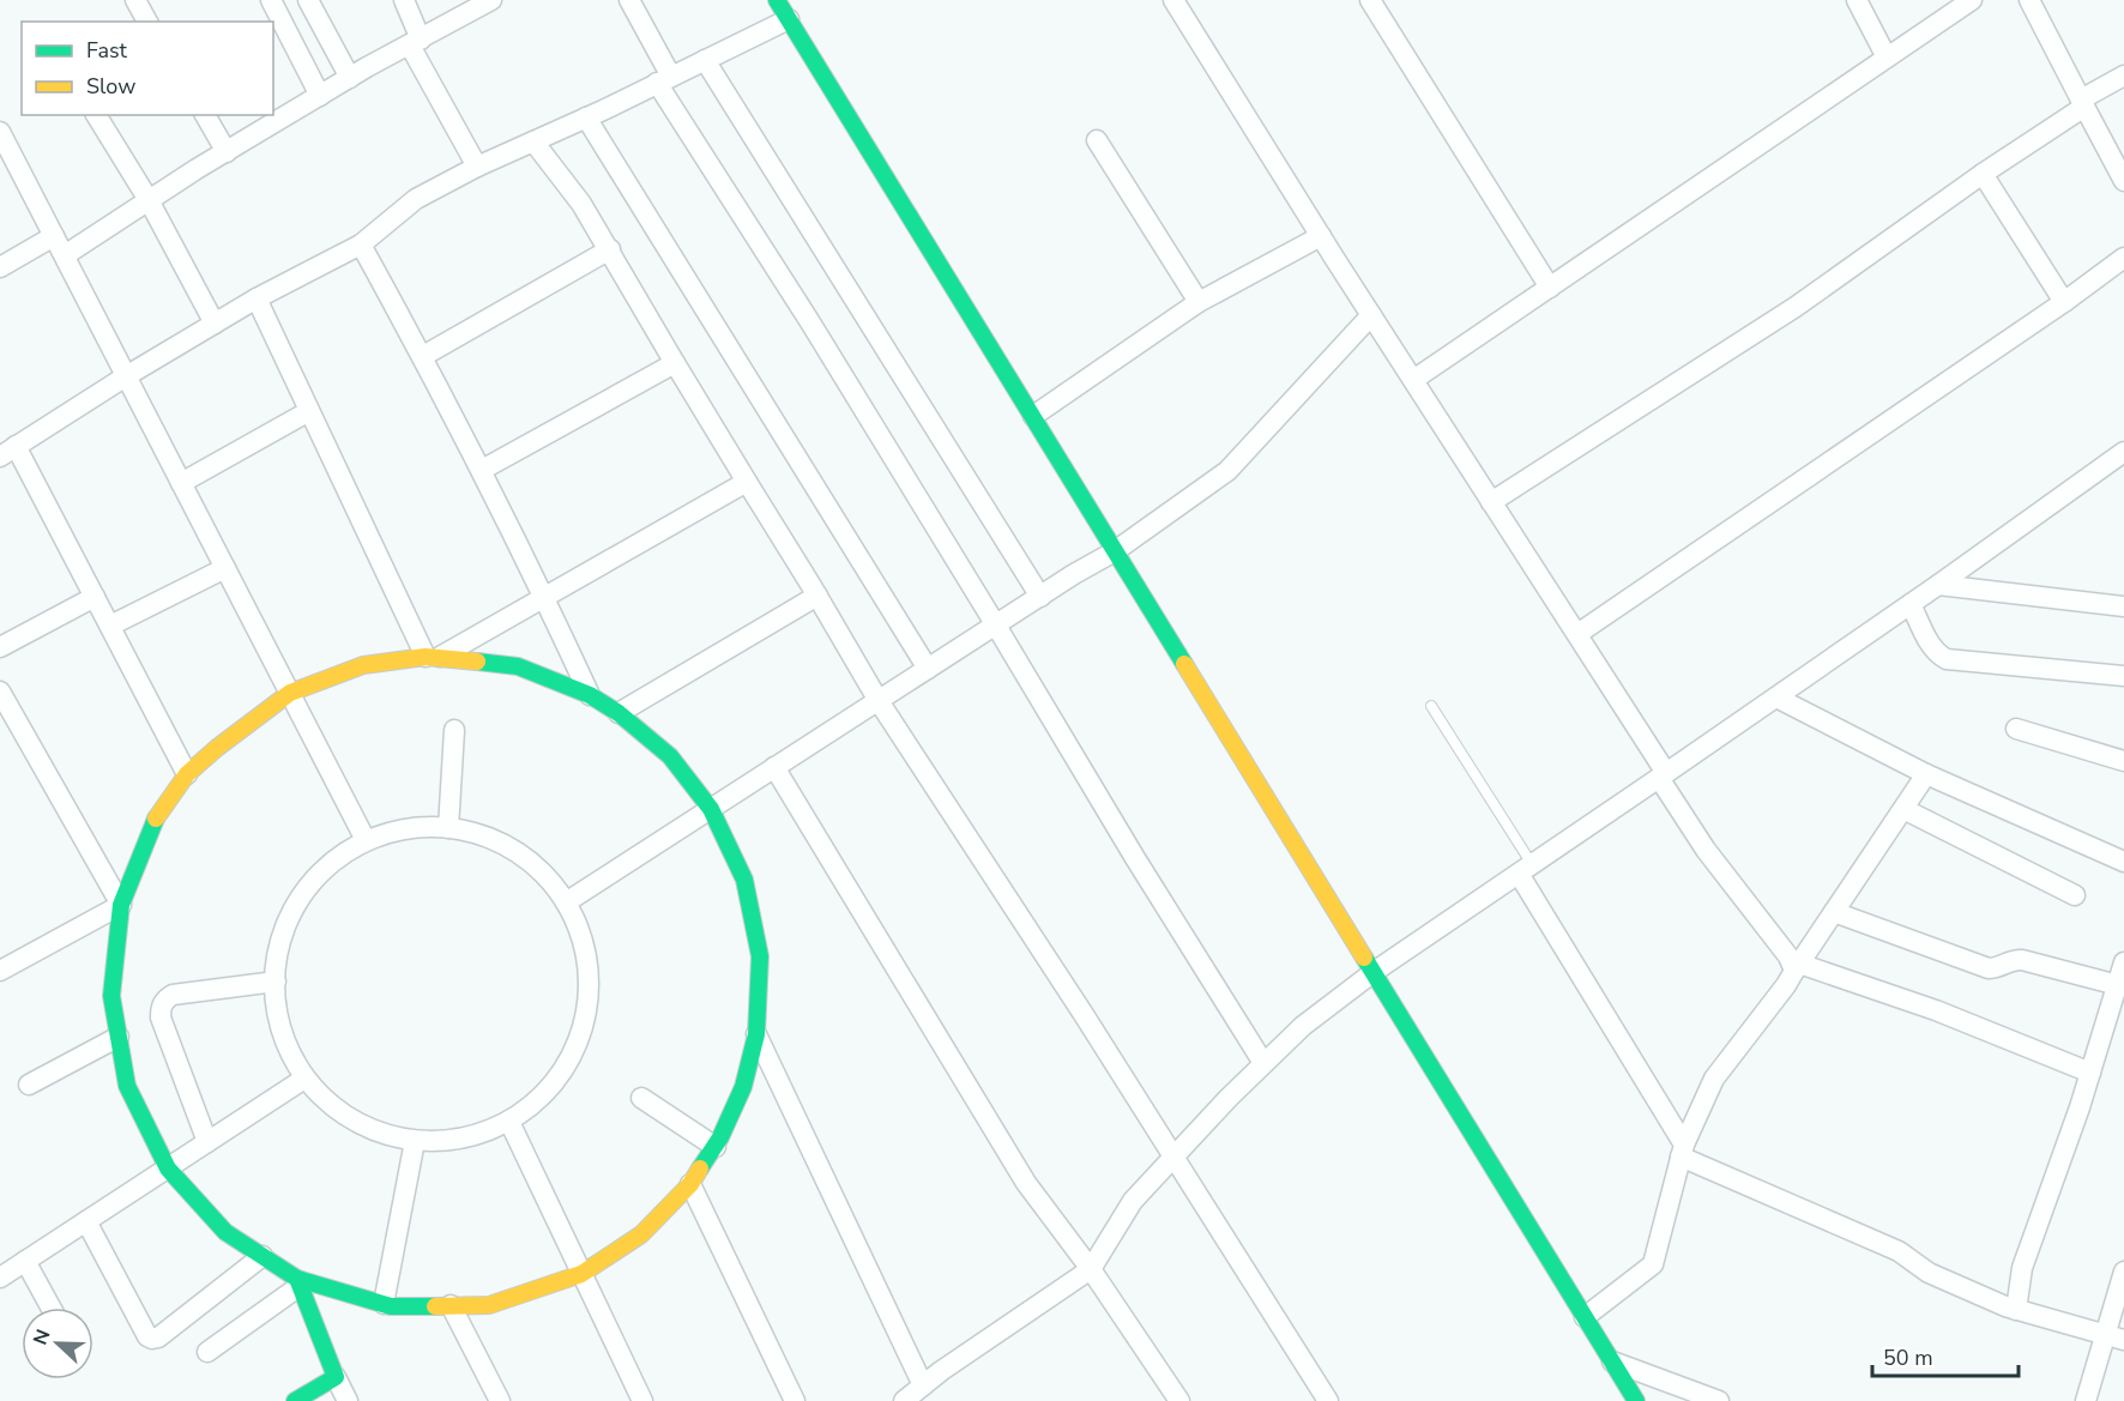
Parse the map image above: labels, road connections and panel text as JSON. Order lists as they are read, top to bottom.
{
  "legend": ["Fast", "Slow"],
  "scale_bar": "50 m",
  "north": "left"
}
